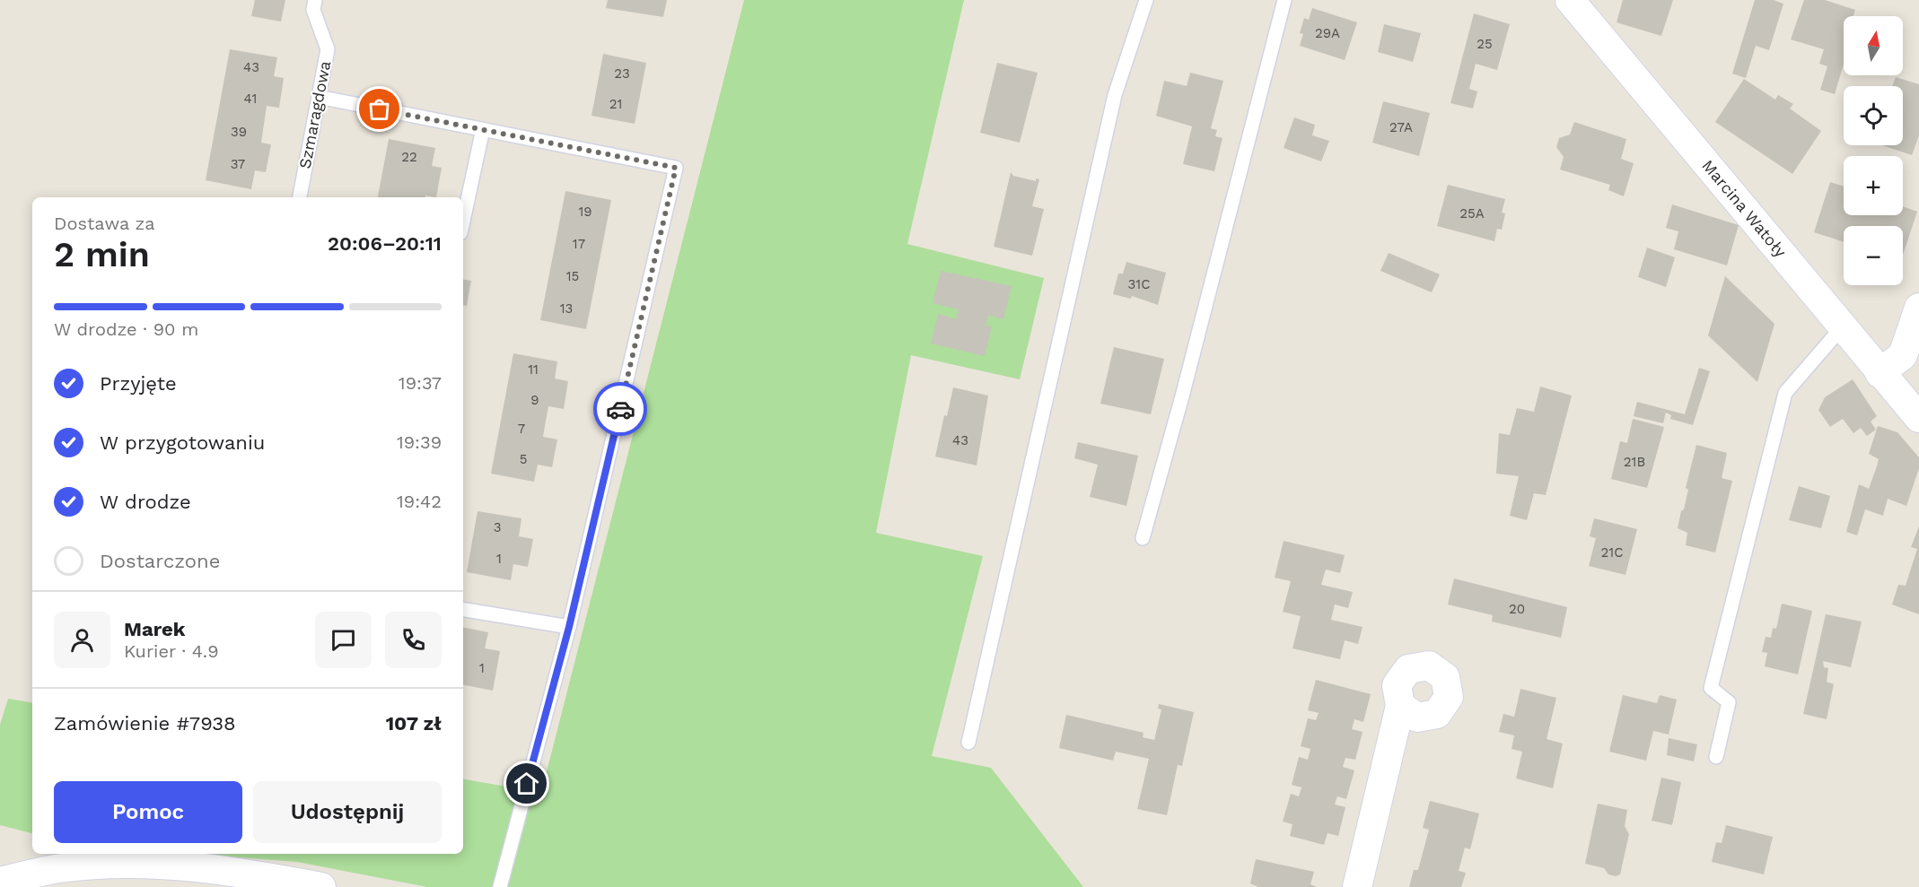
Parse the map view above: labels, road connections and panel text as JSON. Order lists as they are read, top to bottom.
{
  "streets": {
    "street": ["Marcina Watoły"],
    "lane": ["Szmaragdowa"]
  },
  "house_numbers": [
    "29A",
    "25",
    "43",
    "23",
    "41",
    "21",
    "27A",
    "39",
    "22",
    "37",
    "19",
    "25A",
    "17",
    "15",
    "31C",
    "13",
    "11",
    "9",
    "7",
    "43",
    "5",
    "21B",
    "3",
    "21C",
    "1",
    "20",
    "1"
  ],
  "north": "top",
  "page": {
    "map_buttons": ["+", "−"],
    "heading": ["2 min", "Dostawa za", "20:06–20:11"],
    "panel": [
      "Marek",
      "Kurier · 4.9",
      "Zamówienie #7938",
      "107 zł"
    ],
    "bar": "W drodze · 90 m",
    "list": [
      ["Przyjęte", "19:37"],
      ["W przygotowaniu", "19:39"],
      ["W drodze", "19:42"],
      "Dostarczone"
    ],
    "buttons": ["Pomoc", "Udostępnij"]
  }
}
